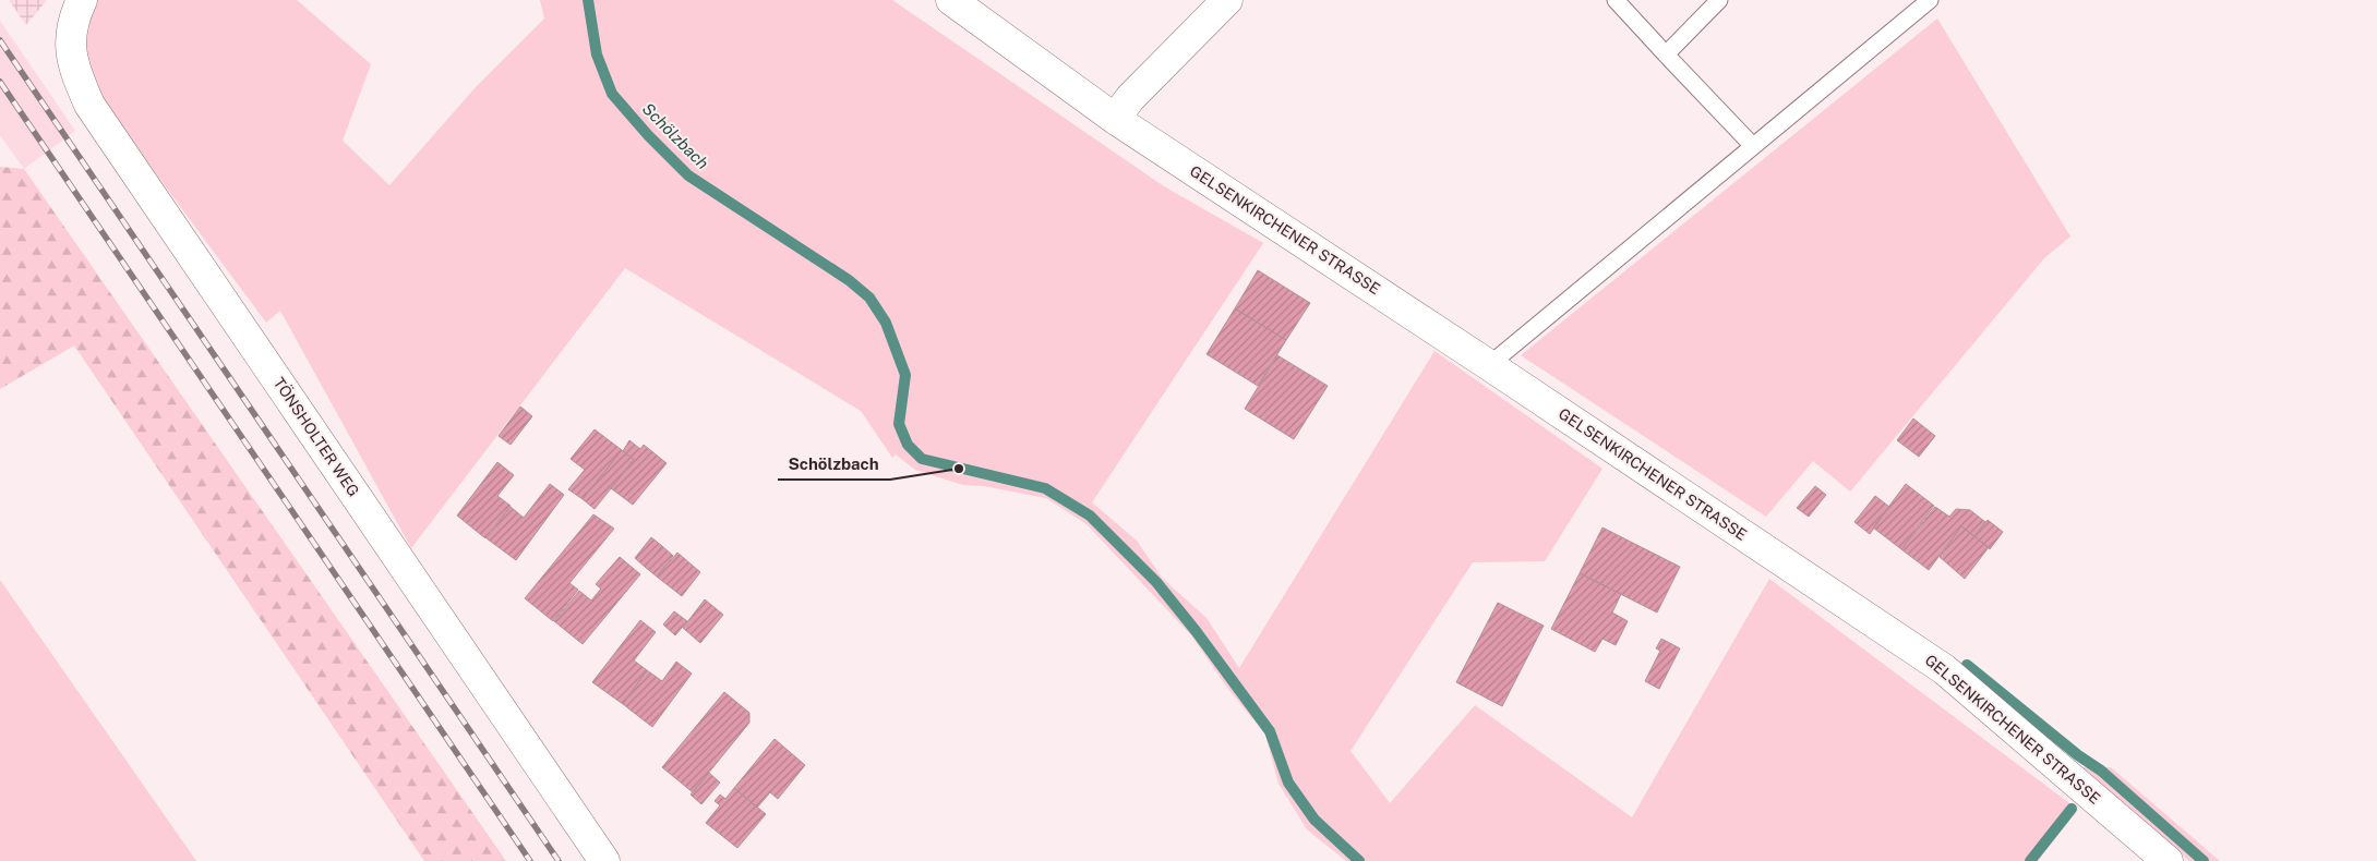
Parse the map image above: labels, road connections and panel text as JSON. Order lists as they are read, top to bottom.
{
  "streets": {
    "street": ["GELSENKIRCHENER STRASSE", "TÖNSHOLTER WEG"]
  },
  "water": ["Schölzbach"],
  "places": ["Schölzbach"]
}
